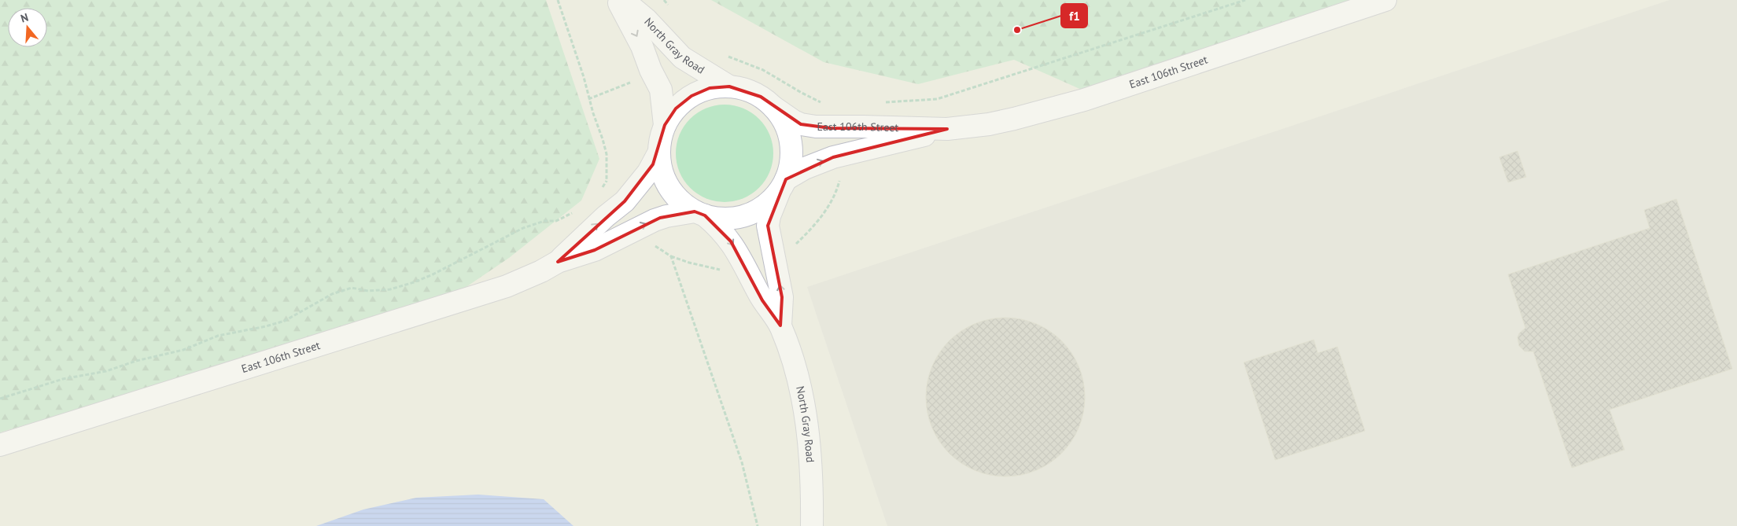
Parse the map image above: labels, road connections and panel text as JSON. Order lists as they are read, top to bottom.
{
  "streets": {
    "street": ["North Gray Road", "East 106th Street"]
  },
  "crossings": [
    ["North Gray Road", "East 106th Street"]
  ],
  "places": ["f1"],
  "north": "top"
}
